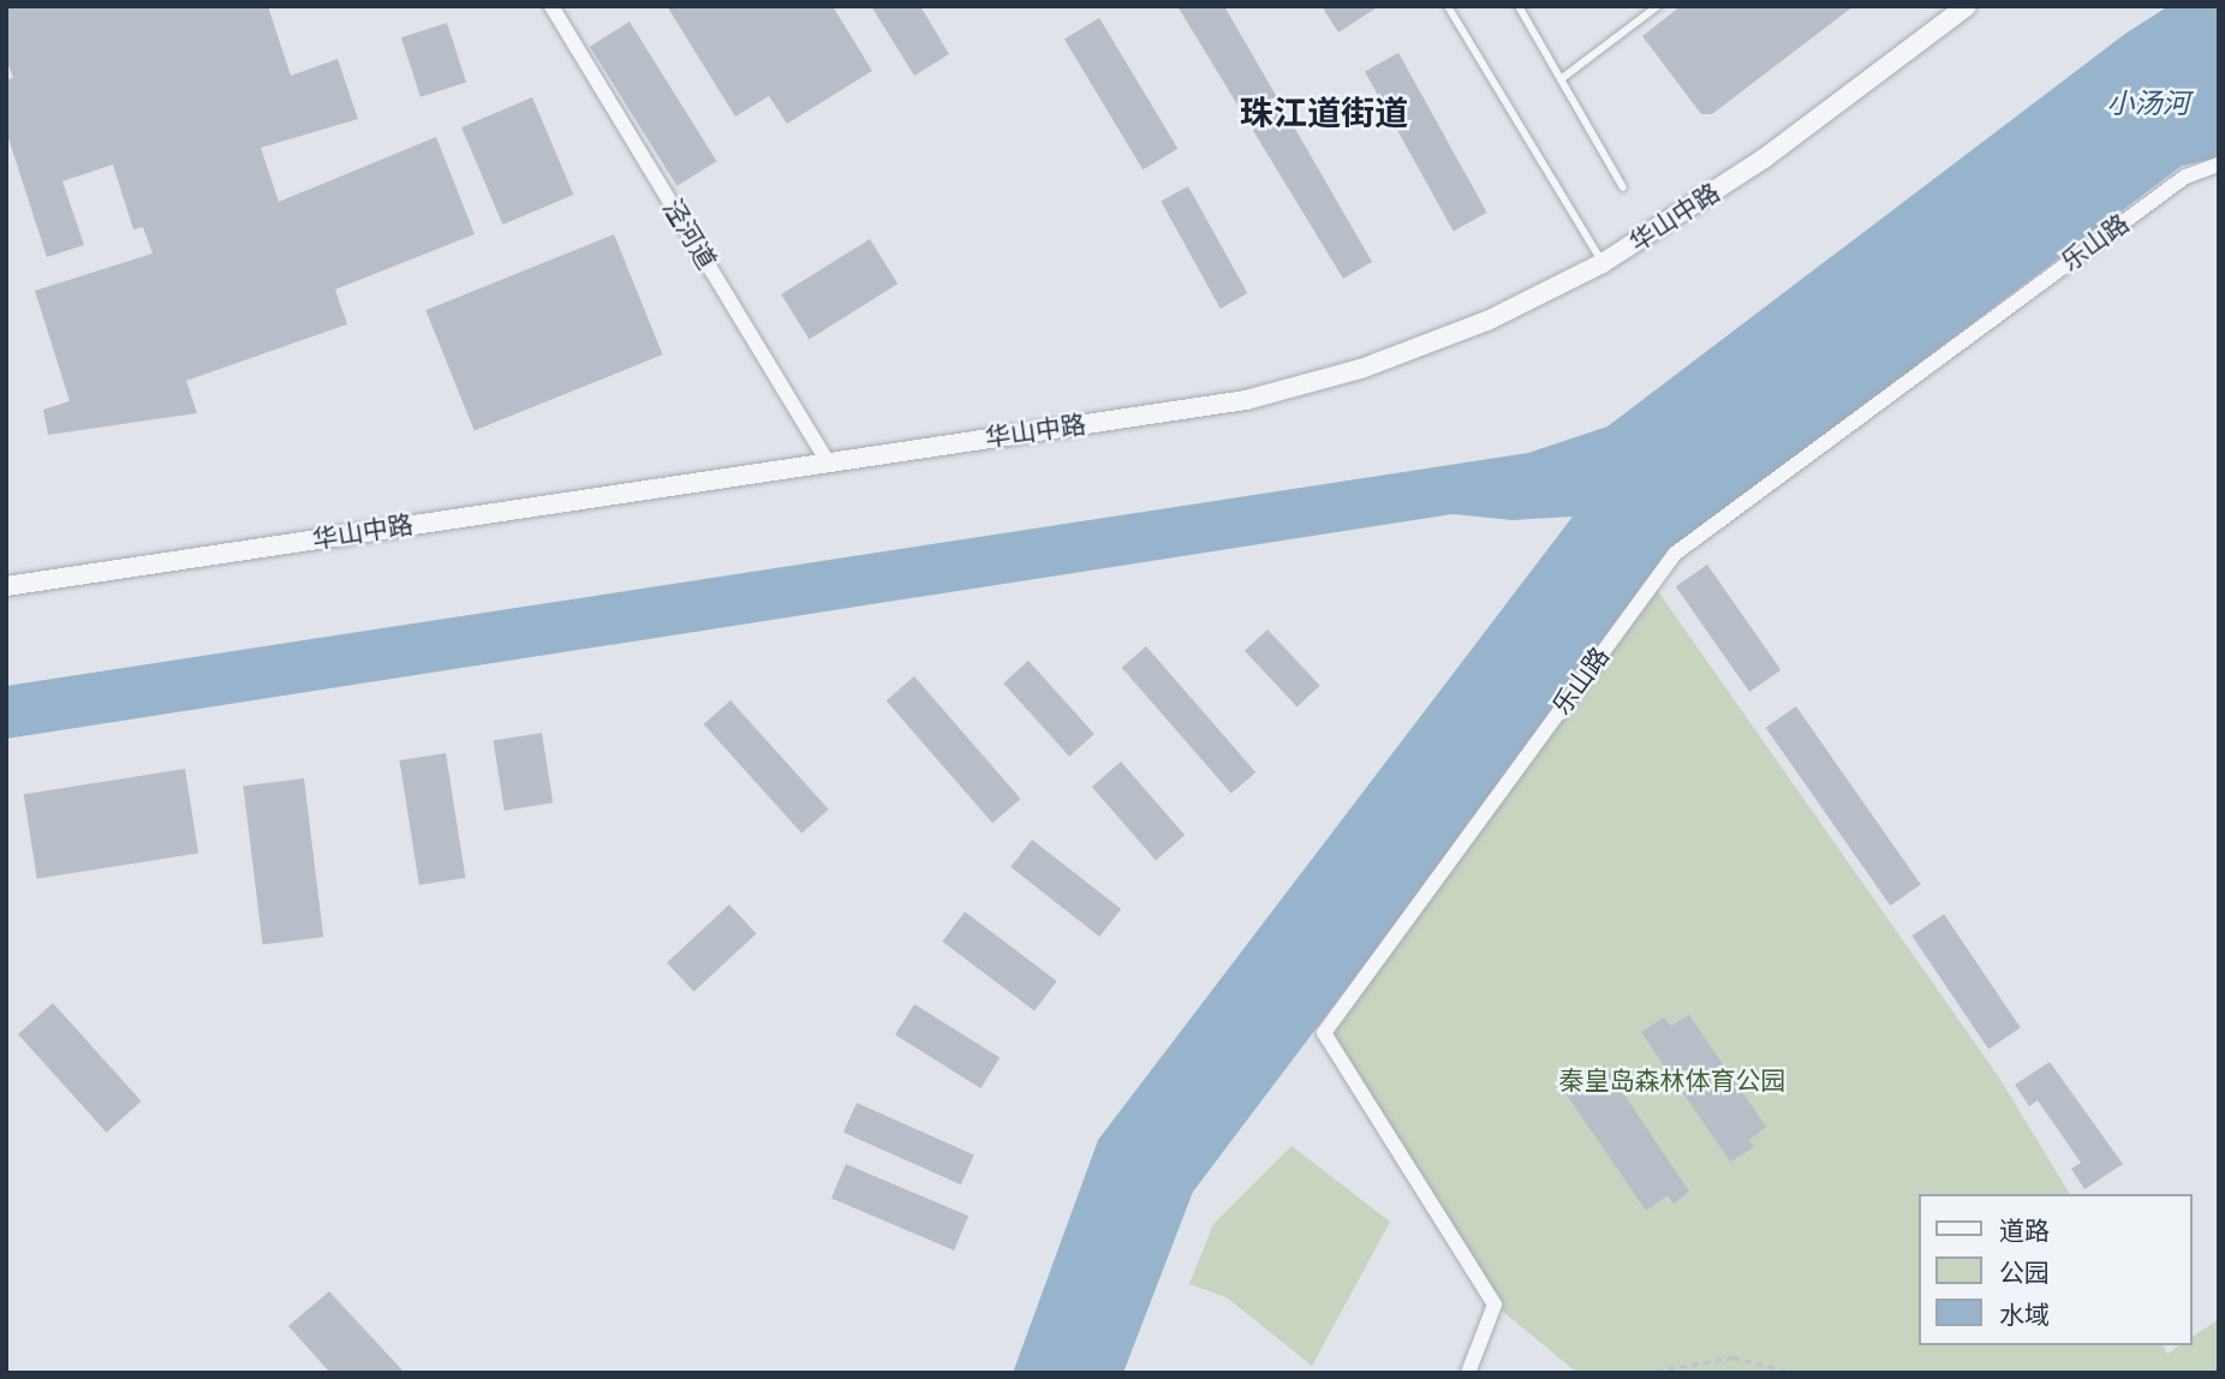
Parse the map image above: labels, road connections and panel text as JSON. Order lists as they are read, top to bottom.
{
  "streets": {
    "street": ["华山中路", "泾河道", "乐山路"]
  },
  "crossings": [
    ["华山中路", "泾河道"]
  ],
  "districts": ["珠江道街道"],
  "water": ["小汤河"],
  "parks": ["秦皇岛森林体育公园"],
  "legend": ["道路", "公园", "水域"]
}
